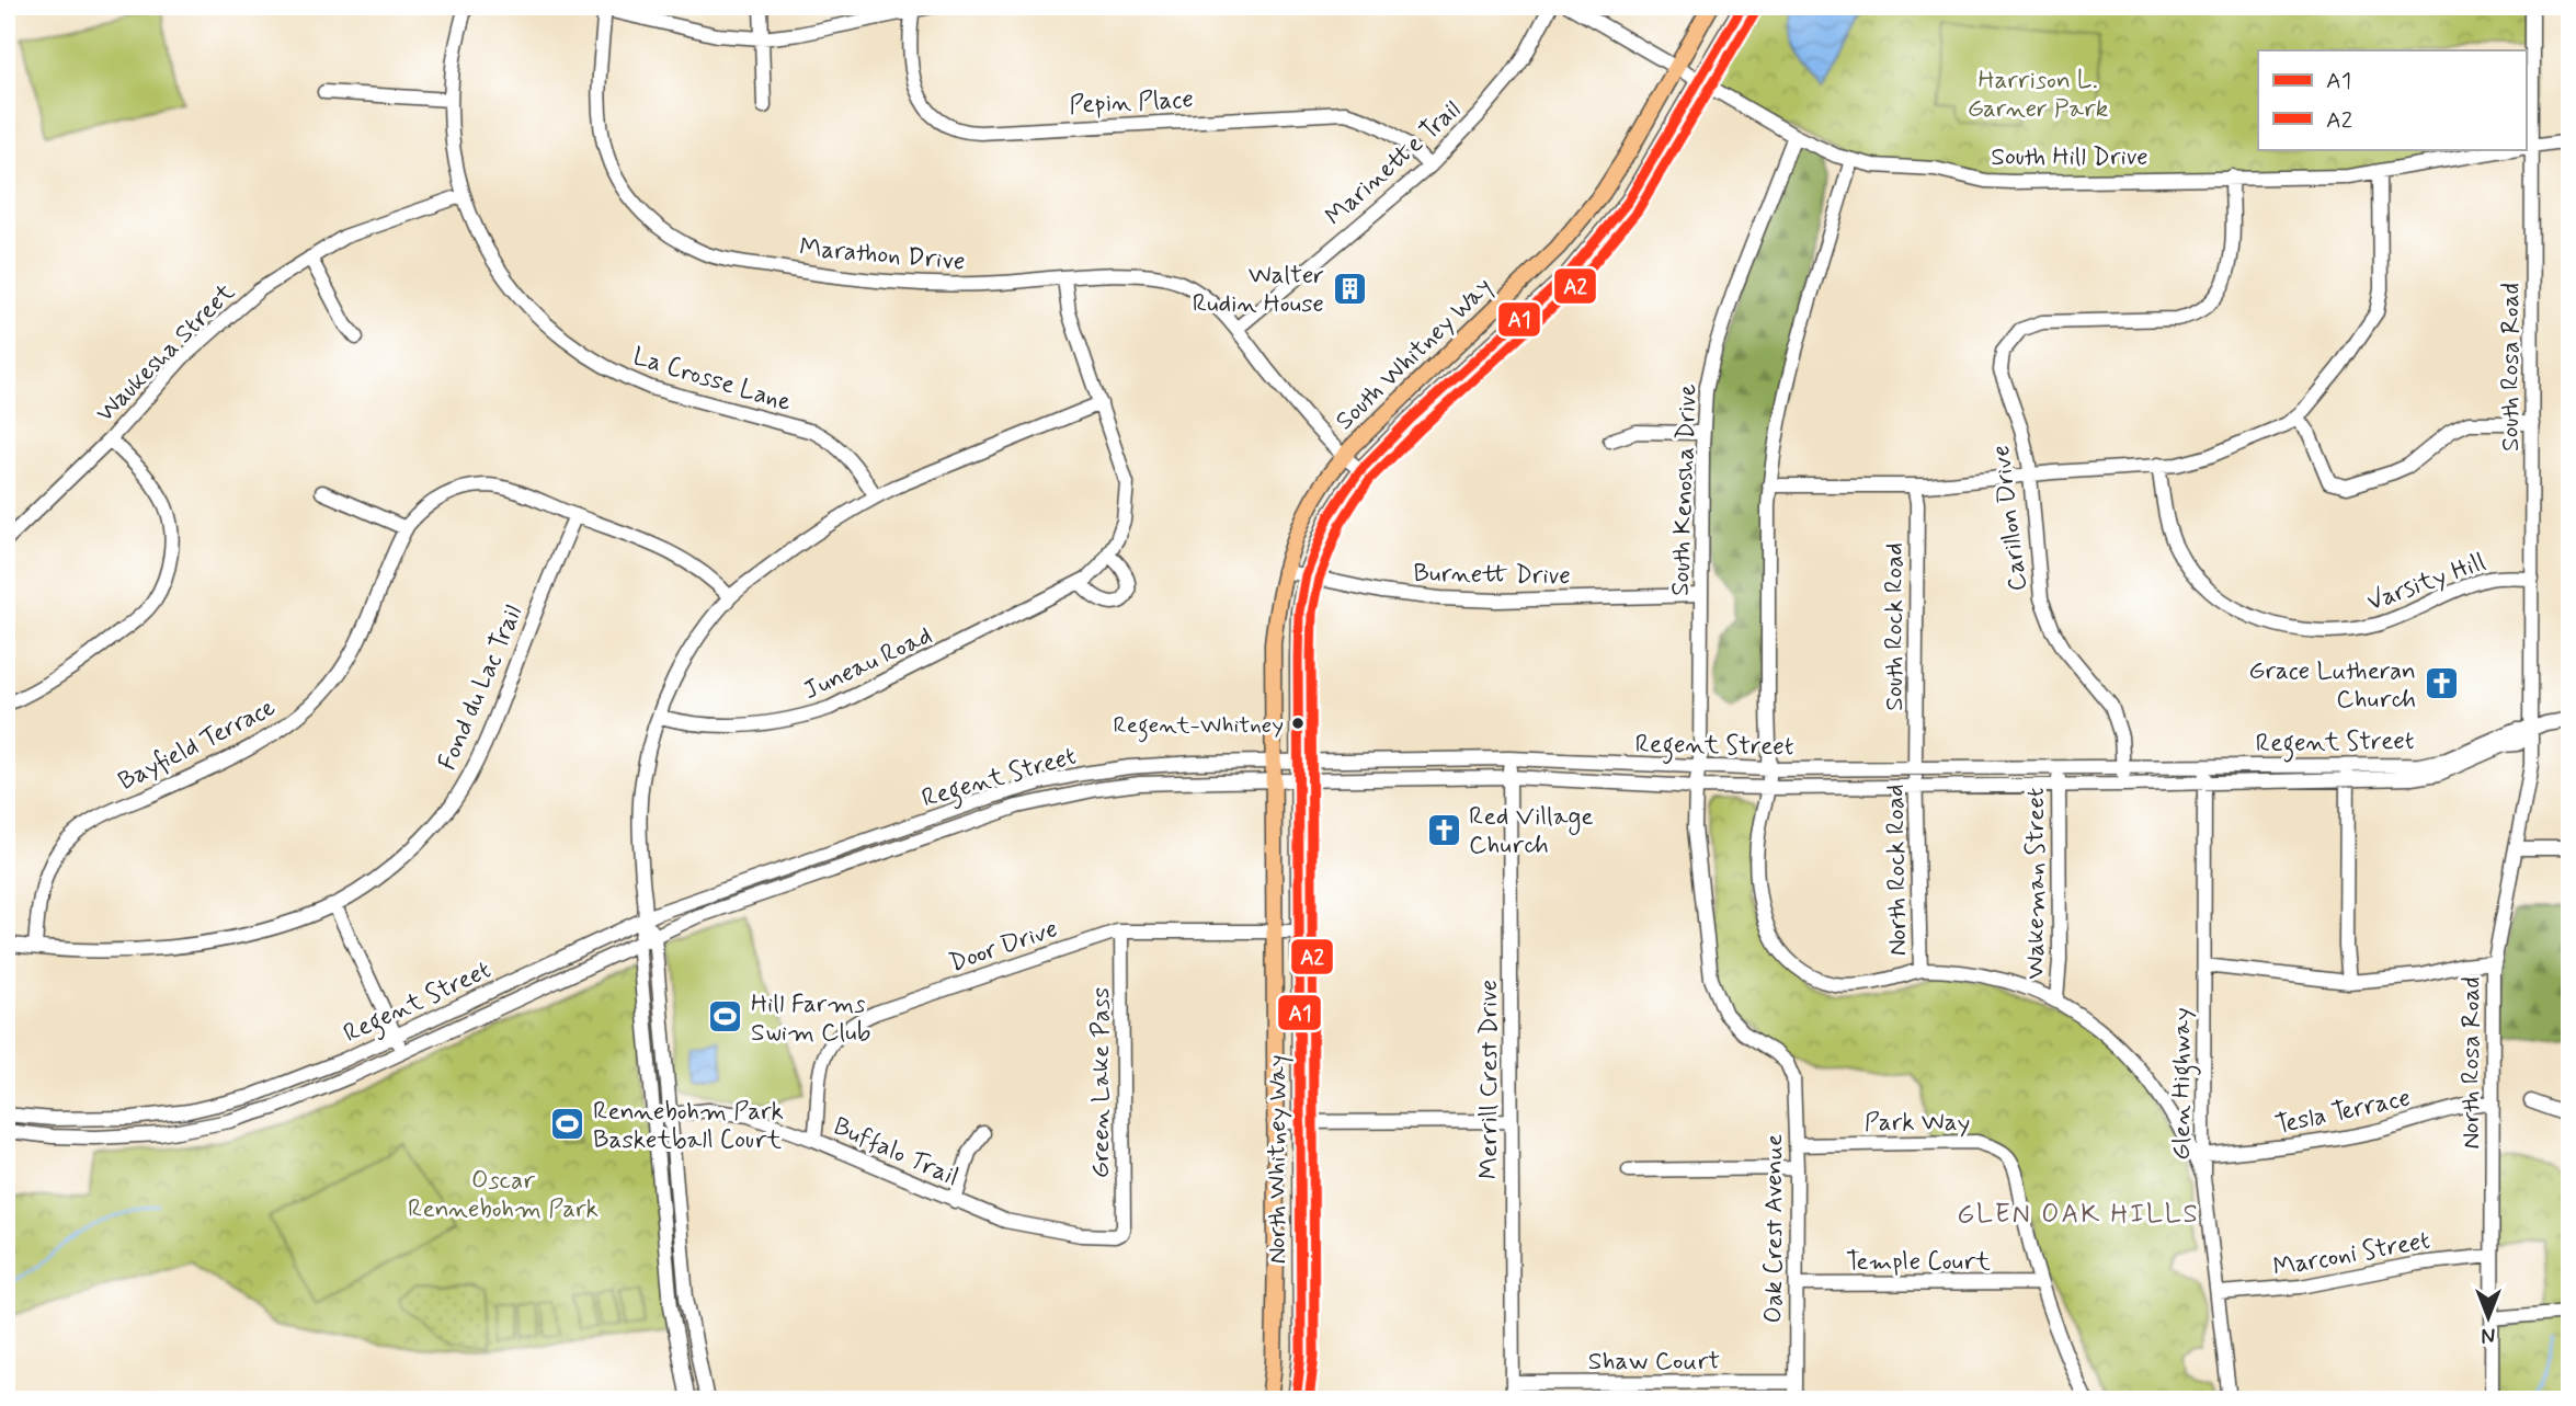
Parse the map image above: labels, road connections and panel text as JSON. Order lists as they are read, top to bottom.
{
  "streets": {
    "main road": ["South Whitney Way", "North Whitney Way"],
    "street": [
      "Pepin Place",
      "South Hill Drive",
      "Marinette Trail",
      "Marathon Drive",
      "Waukesha Street",
      "South Rosa Road",
      "La Crosse Lane",
      "South Kenosha Drive",
      "Carillon Drive",
      "Burnett Drive",
      "Varsity Hill",
      "South Rock Road",
      "Juneau Road",
      "Fond du Lac Trail",
      "Regent Street",
      "Bayfield Terrace",
      "North Rock Road",
      "Wakeman Street",
      "Door Drive",
      "North Rosa Road",
      "Merrill Crest Drive",
      "Green Lake Pass",
      "Glen Highway",
      "Tesla Terrace",
      "Park Way",
      "Buffalo Trail",
      "Oak Crest Avenue",
      "Marconi Street",
      "Temple Court",
      "Shaw Court"
    ]
  },
  "crossings": [
    ["Pepin Place", "Marinette Trail"],
    ["South Hill Drive", "South Whitney Way"],
    ["South Hill Drive", "South Kenosha Drive"],
    ["South Hill Drive", "Carillon Drive"],
    ["Marinette Trail", "Marathon Drive"],
    ["Marathon Drive", "South Whitney Way"],
    ["Marathon Drive", "Juneau Road"],
    ["Waukesha Street", "La Crosse Lane"],
    ["South Whitney Way", "Burnett Drive"],
    ["South Whitney Way", "Regent Street"],
    ["South Whitney Way", "North Whitney Way"],
    ["South Rosa Road", "Varsity Hill"],
    ["South Rosa Road", "Regent Street"],
    ["South Rosa Road", "North Rosa Road"],
    ["South Kenosha Drive", "Burnett Drive"],
    ["South Kenosha Drive", "Regent Street"],
    ["South Kenosha Drive", "Oak Crest Avenue"],
    ["Carillon Drive", "Regent Street"],
    ["South Rock Road", "Regent Street"],
    ["South Rock Road", "North Rock Road"],
    ["Fond du Lac Trail", "Bayfield Terrace"],
    ["Regent Street", "North Rock Road"],
    ["Regent Street", "Wakeman Street"],
    ["Regent Street", "North Rosa Road"],
    ["Regent Street", "Merrill Crest Drive"],
    ["Regent Street", "Glen Highway"],
    ["Regent Street", "North Whitney Way"],
    ["Door Drive", "Green Lake Pass"],
    ["Door Drive", "Buffalo Trail"],
    ["Door Drive", "North Whitney Way"],
    ["North Rosa Road", "Tesla Terrace"],
    ["North Rosa Road", "Marconi Street"],
    ["Merrill Crest Drive", "Shaw Court"],
    ["Green Lake Pass", "Buffalo Trail"],
    ["Glen Highway", "Tesla Terrace"],
    ["Glen Highway", "Marconi Street"],
    ["Park Way", "Oak Crest Avenue"],
    ["Park Way", "Temple Court"],
    ["Oak Crest Avenue", "Temple Court"],
    ["Oak Crest Avenue", "Shaw Court"]
  ],
  "districts": ["GLEN OAK HILLS"],
  "parks": ["Harrison L. Garner Park", "Oscar Rennebohm Park"],
  "places": {
    "building": ["Walter Rudin House"],
    "church": ["Grace Lutheran Church", "Red Village Church"],
    "other": ["Regent-Whitney"],
    "sports": ["Hill Farms Swim Club", "Rennebohm Park Basketball Court"]
  },
  "lines": ["transit line A1", "transit line A2"],
  "legend": ["A1", "A2"],
  "north": "bottom"
}
